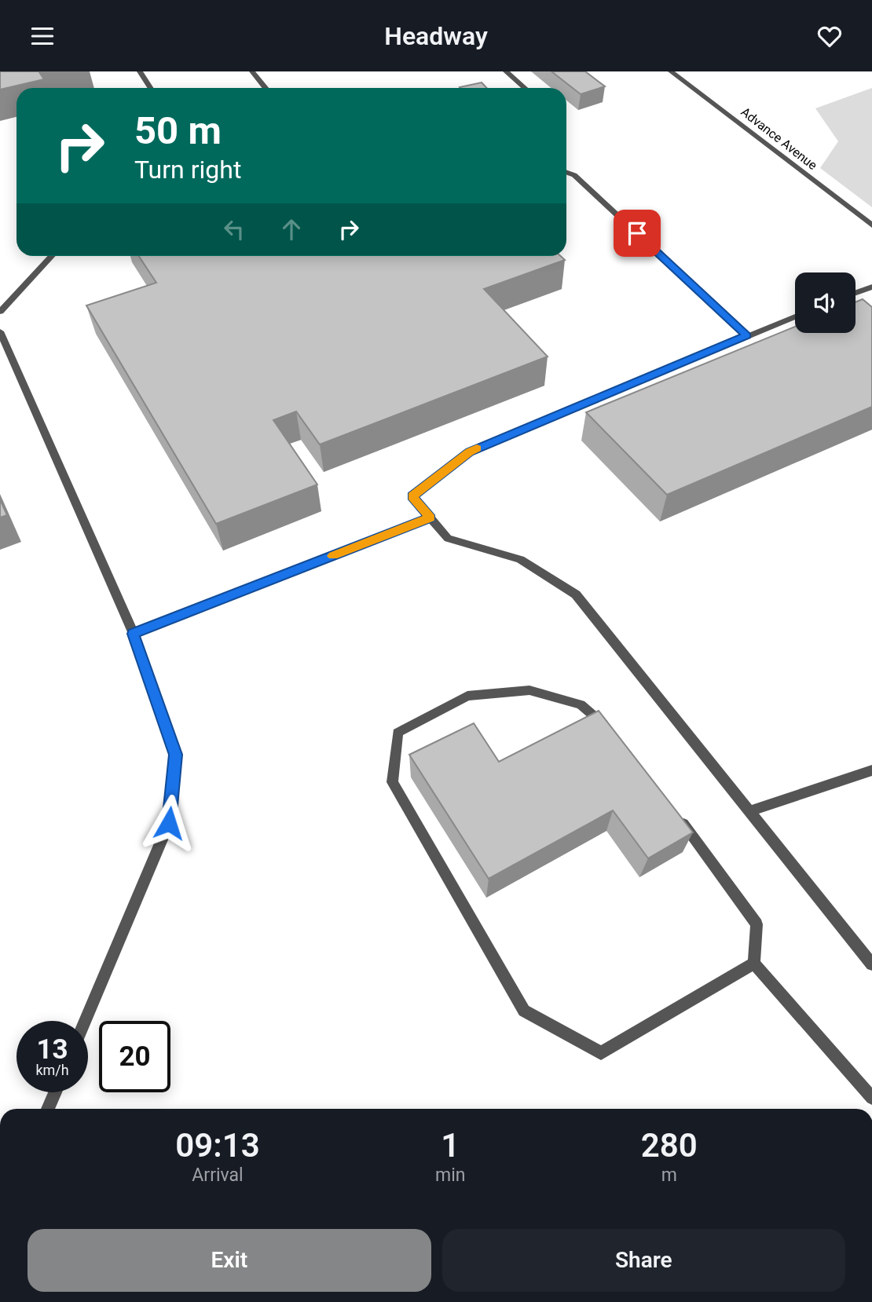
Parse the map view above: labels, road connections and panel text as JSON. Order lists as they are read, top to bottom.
{
  "streets": {
    "street": ["Advance Avenue"]
  },
  "page": {
    "header": "Headway",
    "turn": ["50 m", "Turn right"],
    "speed": "13 km/h",
    "limit": "20",
    "eta": [
      "09:13",
      "Arrival",
      "1",
      "min",
      "280",
      "m"
    ],
    "buttons": ["Exit", "Share"]
  }
}
